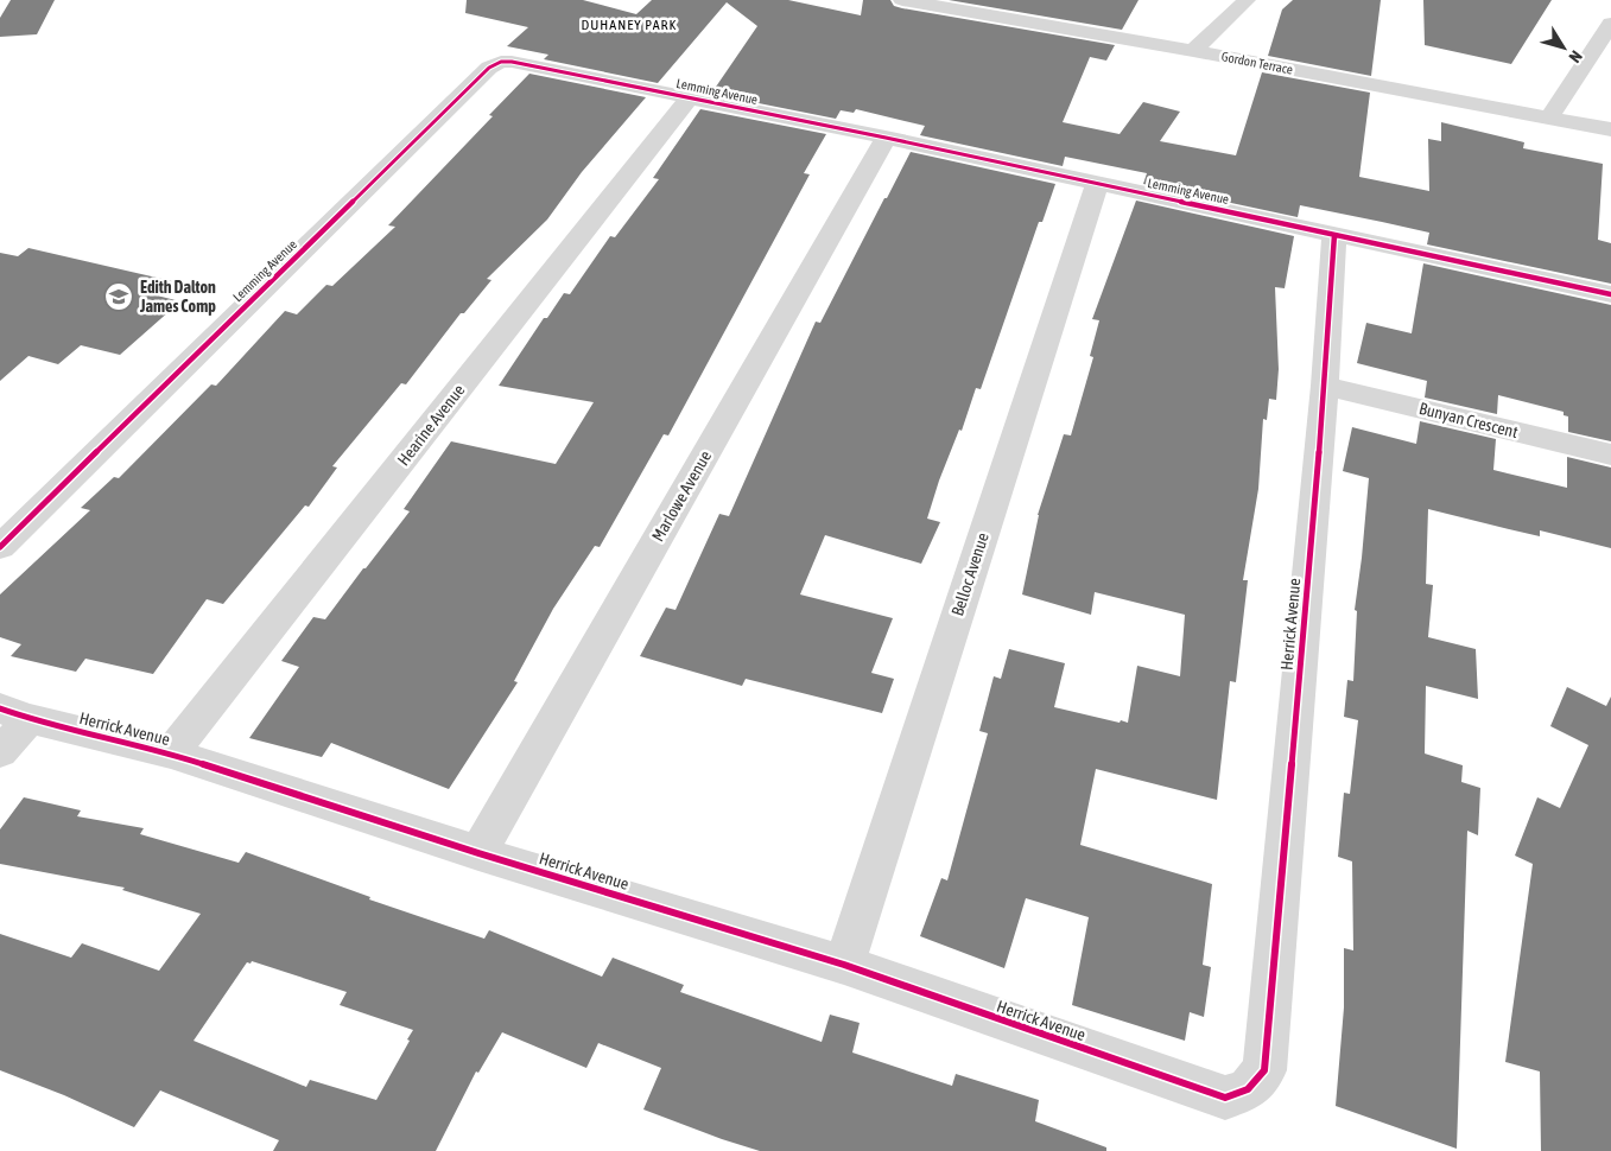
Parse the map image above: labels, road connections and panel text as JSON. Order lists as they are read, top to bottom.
{
  "streets": {
    "street": [
      "Gordon Terrace",
      "Lemming Avenue",
      "Bunyan Crescent",
      "Hearine Avenue",
      "Marlowe Avenue",
      "Belloc Avenue",
      "Herrick Avenue"
    ]
  },
  "crossings": [
    ["Lemming Avenue", "Hearine Avenue"],
    ["Lemming Avenue", "Marlowe Avenue"],
    ["Lemming Avenue", "Belloc Avenue"],
    ["Lemming Avenue", "Herrick Avenue"],
    ["Bunyan Crescent", "Herrick Avenue"],
    ["Hearine Avenue", "Herrick Avenue"],
    ["Marlowe Avenue", "Herrick Avenue"],
    ["Belloc Avenue", "Herrick Avenue"]
  ],
  "districts": ["DUHANEY PARK"],
  "places": {
    "school or university": ["Edith Dalton James Comp"]
  },
  "north": "bottom right"
}
